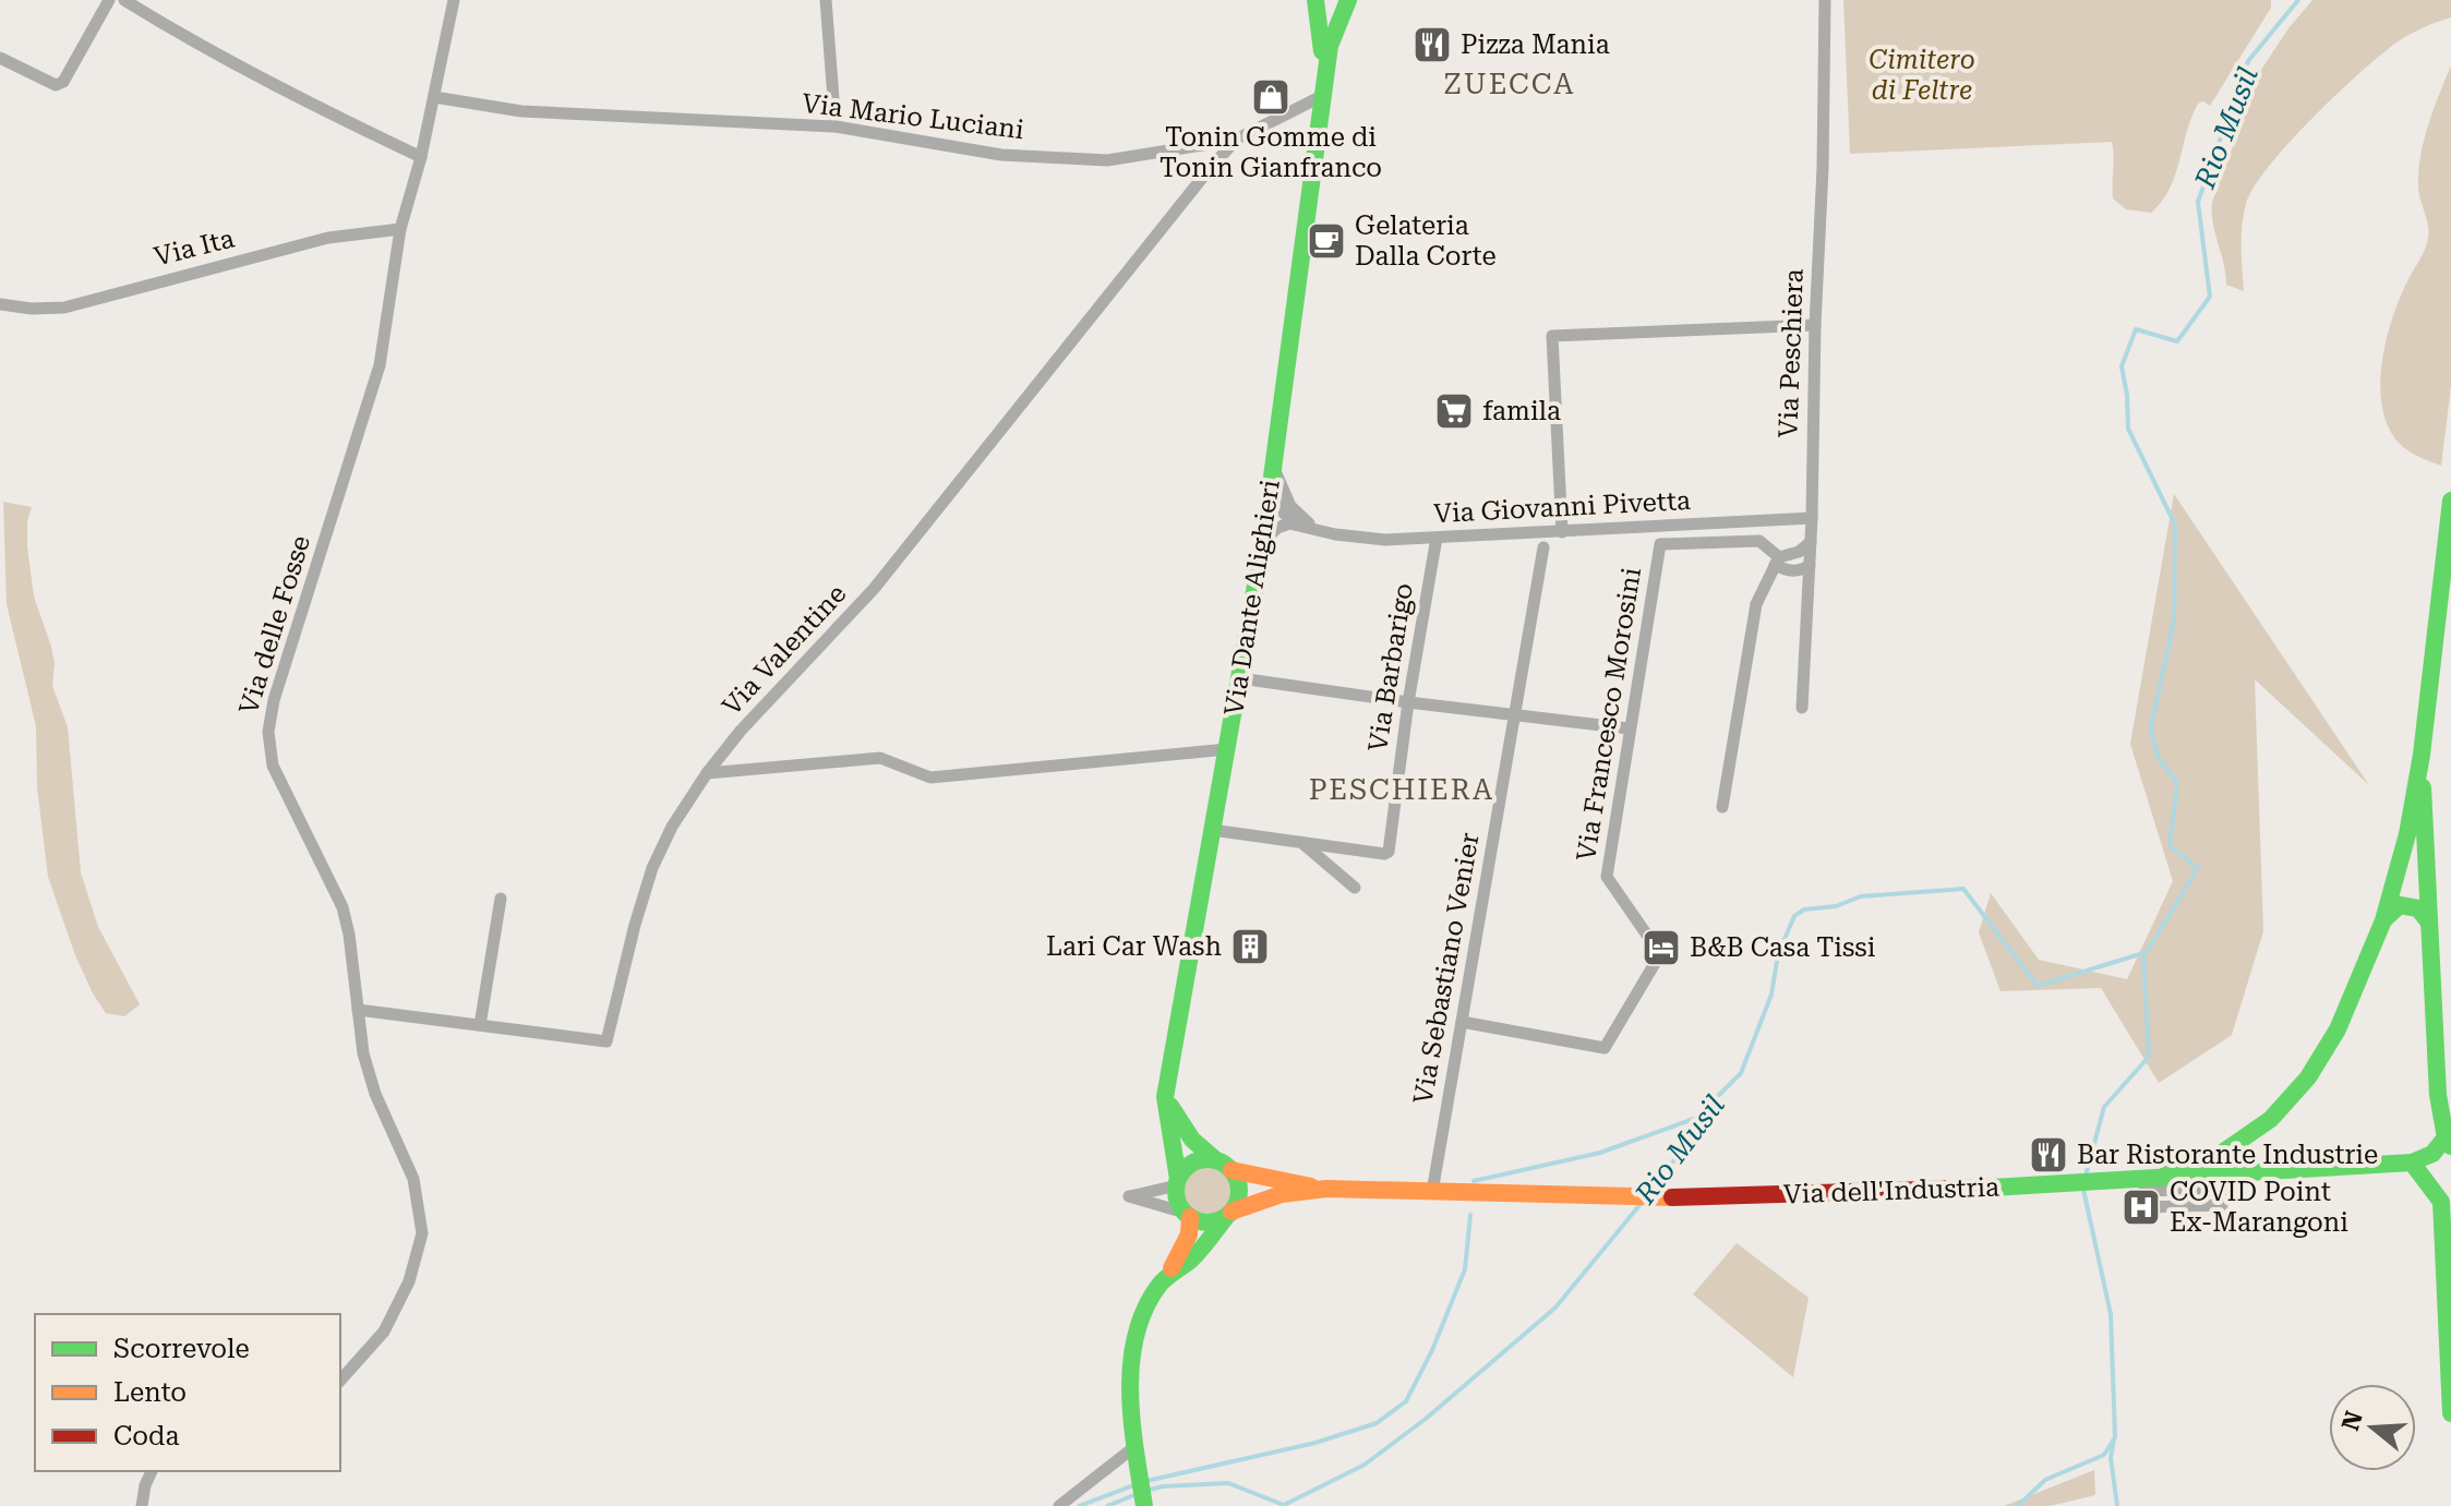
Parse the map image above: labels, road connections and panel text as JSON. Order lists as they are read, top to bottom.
{
  "streets": {
    "street": [
      "Via Mario Luciani",
      "Via Ita",
      "Via Peschiera",
      "Via Giovanni Pivetta",
      "Via Dante Alighieri",
      "Via delle Fosse",
      "Via Valentine",
      "Via Barbarigo",
      "Via Francesco Morosini",
      "Via Sebastiano Venier",
      "Via dell'Industria"
    ]
  },
  "crossings": [
    ["Via Mario Luciani", "Via Dante Alighieri"],
    ["Via Mario Luciani", "Via delle Fosse"],
    ["Via Mario Luciani", "Via Valentine"],
    ["Via Ita", "Via delle Fosse"],
    ["Via Peschiera", "Via Giovanni Pivetta"],
    ["Via Giovanni Pivetta", "Via Barbarigo"],
    ["Via Dante Alighieri", "Via dell'Industria"],
    ["Via delle Fosse", "Via Valentine"],
    ["Via Francesco Morosini", "Via Sebastiano Venier"],
    ["Via Sebastiano Venier", "Via dell'Industria"]
  ],
  "districts": ["ZUECCA", "PESCHIERA"],
  "water": ["Rio Musil"],
  "parks": ["Cimitero di Feltre"],
  "places": {
    "restaurant": ["Pizza Mania", "Bar Ristorante Industrie"],
    "shop": ["Tonin Gomme di Tonin Gianfranco"],
    "cafe": ["Gelateria Dalla Corte"],
    "supermarket": ["famila"],
    "building": ["Lari Car Wash"],
    "hotel": ["B&B Casa Tissi"],
    "hospital": ["COVID Point Ex-Marangoni"]
  },
  "legend": ["Scorrevole", "Lento", "Coda"],
  "north": "left"
}
